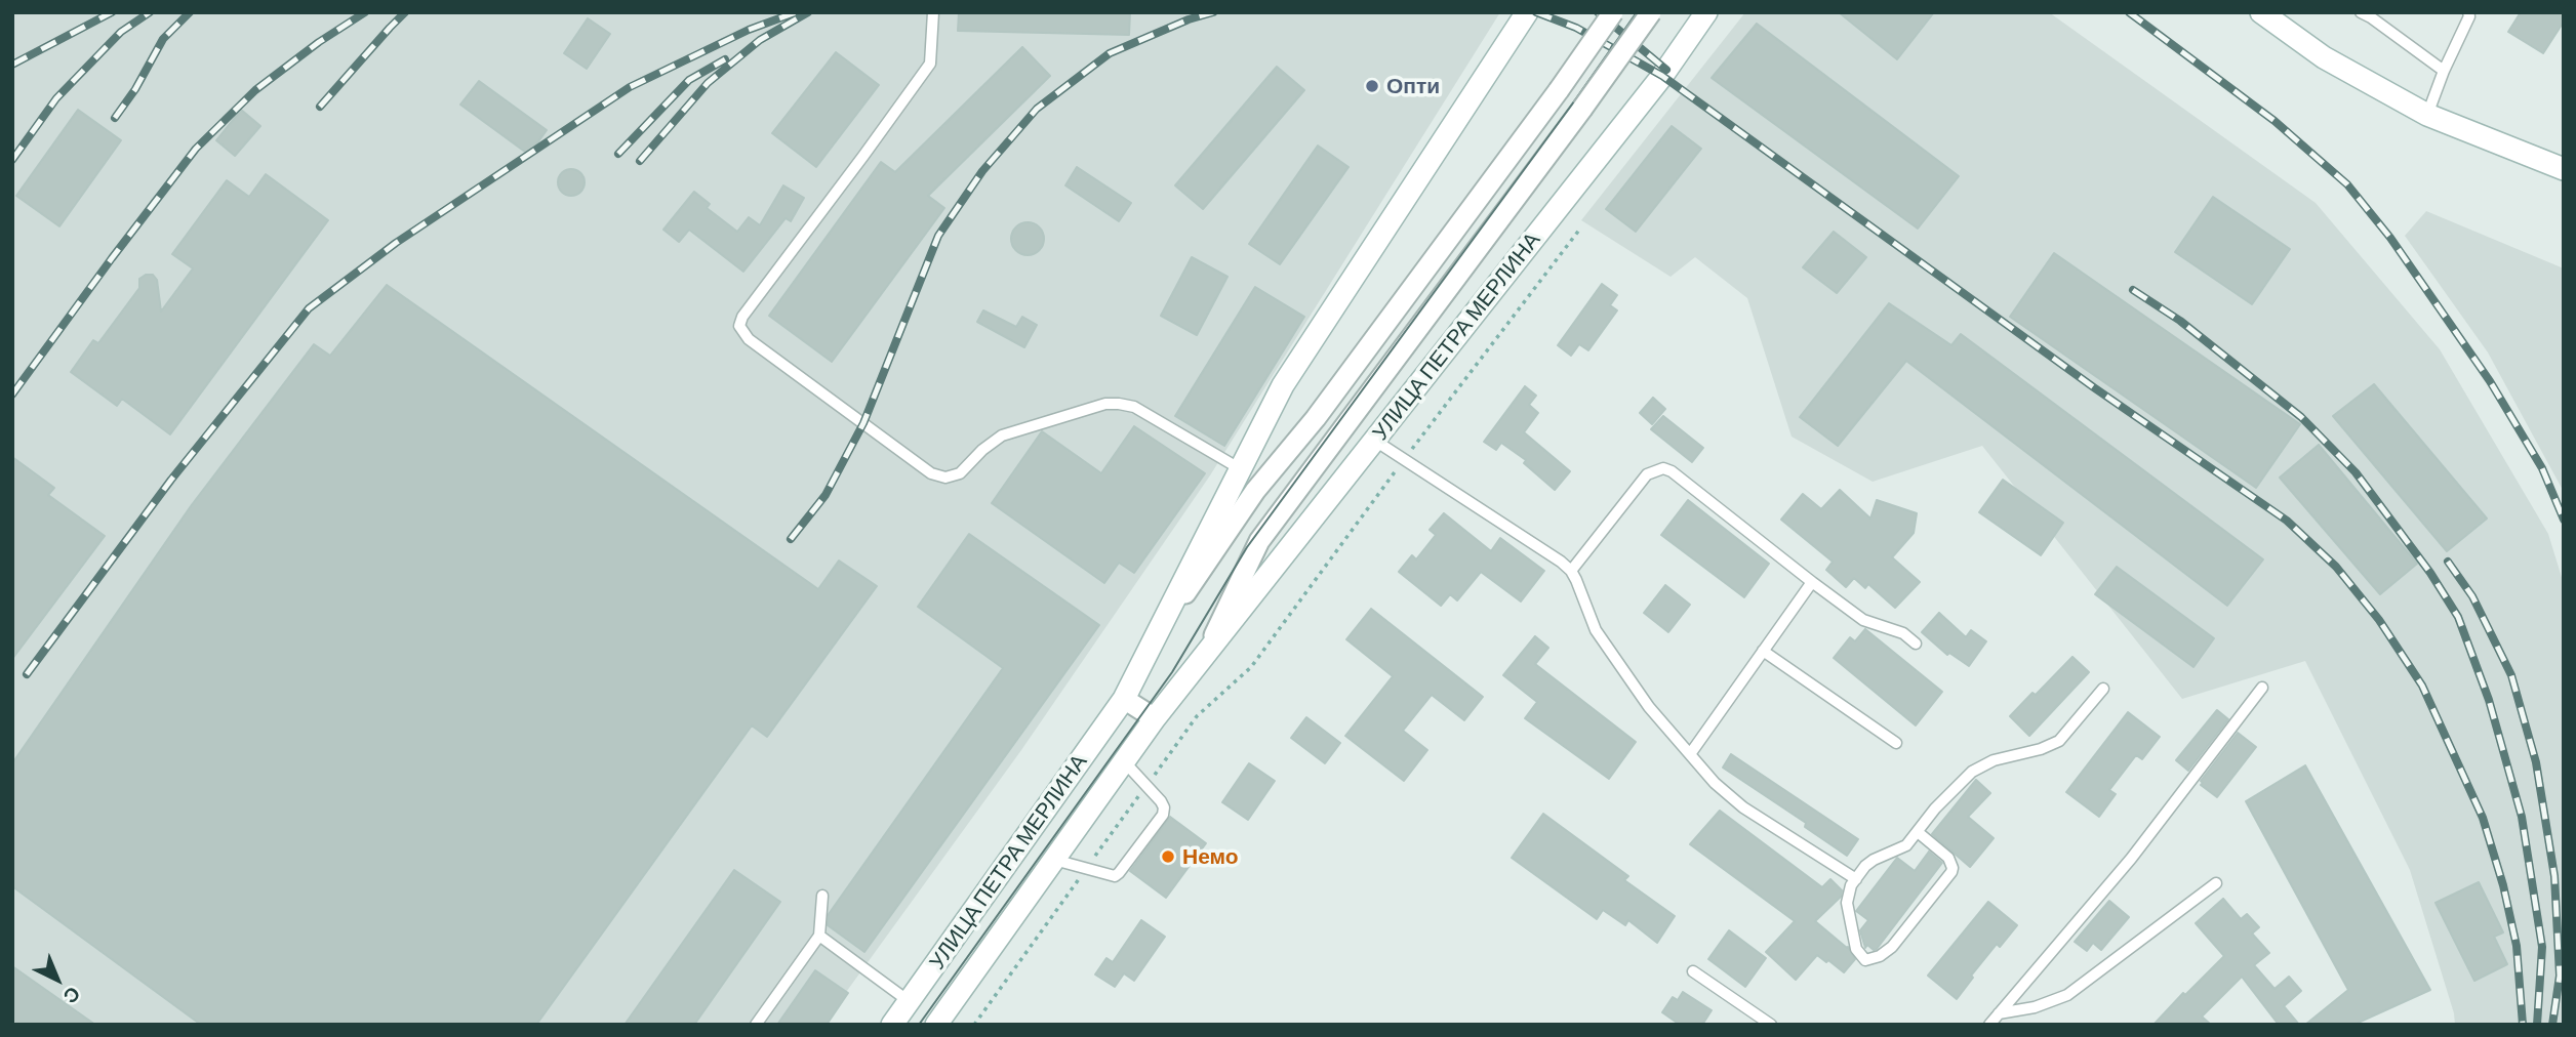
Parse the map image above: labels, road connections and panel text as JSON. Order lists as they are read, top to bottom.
{
  "streets": {
    "main road": ["УЛИЦА ПЕТРА МЕРЛИНА"]
  },
  "places": ["Опти", "Немо"],
  "north": "bottom right"
}
